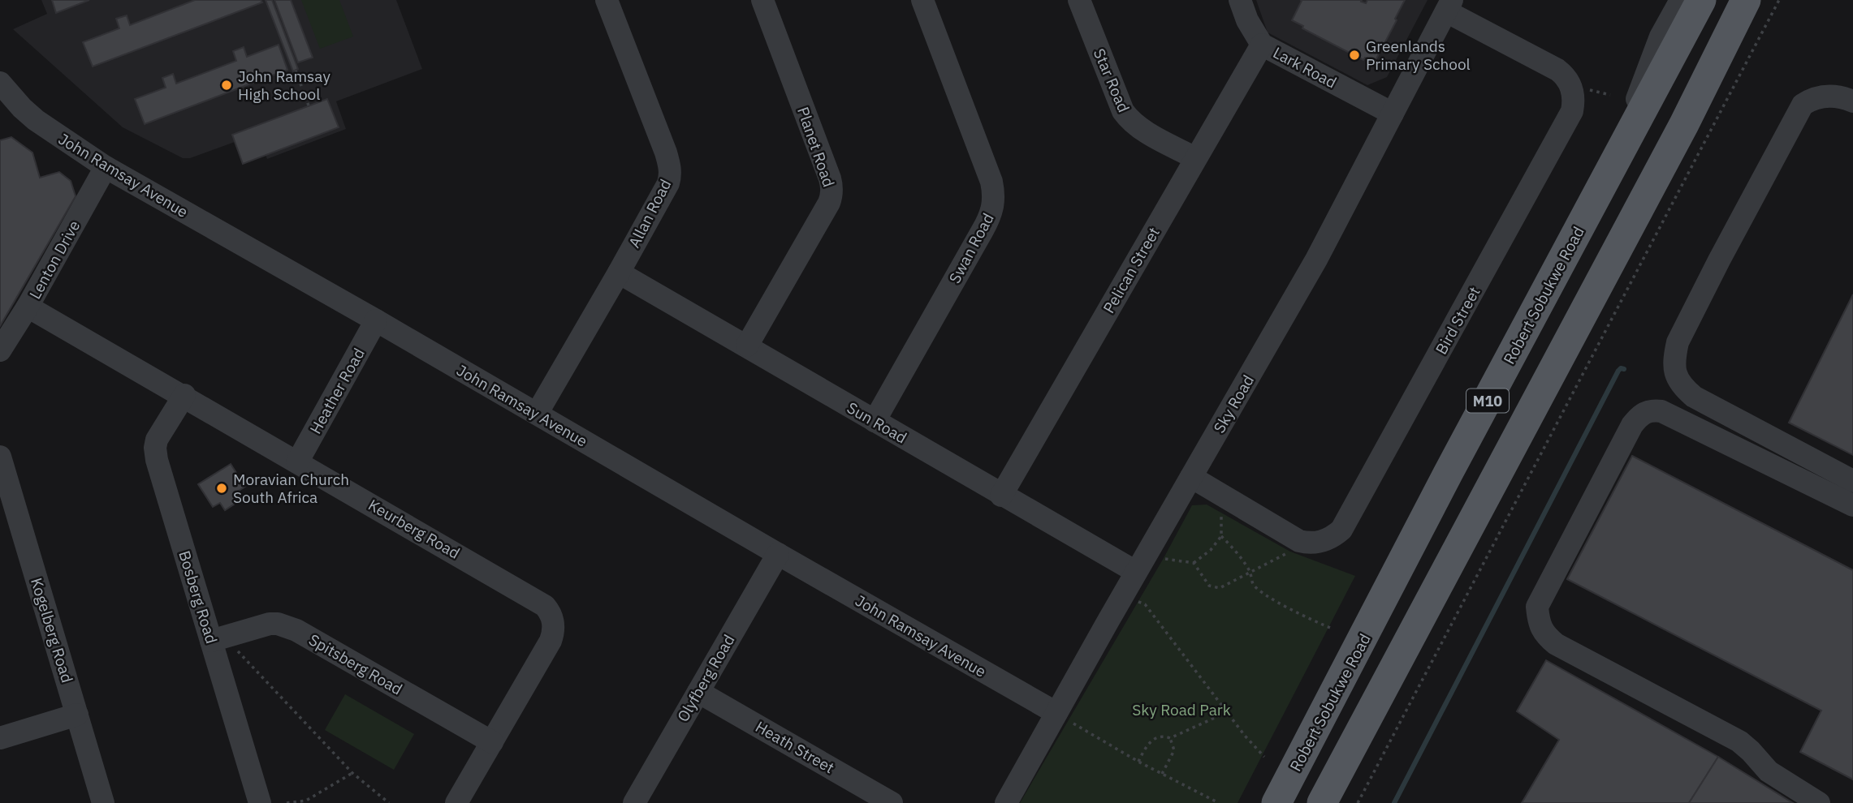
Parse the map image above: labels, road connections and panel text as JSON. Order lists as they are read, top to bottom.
{
  "streets": {
    "main road": ["Robert Sobukwe Road", "M10"],
    "street": [
      "Lark Road",
      "Star Road",
      "Planet Road",
      "John Ramsay Avenue",
      "Allan Road",
      "Swan Road",
      "Lenton Drive",
      "Pelican Street",
      "Bird Street",
      "Heather Road",
      "Sky Road",
      "Sun Road",
      "Keurberg Road",
      "Bosberg Road",
      "Kogelberg Road",
      "Spitsberg Road",
      "Olyfberg Road",
      "Heath Street"
    ]
  },
  "crossings": [
    ["Lark Road", "Pelican Street"],
    ["Lark Road", "Sky Road"],
    ["Star Road", "Pelican Street"],
    ["Planet Road", "Sun Road"],
    ["John Ramsay Avenue", "Allan Road"],
    ["John Ramsay Avenue", "Lenton Drive"],
    ["John Ramsay Avenue", "Heather Road"],
    ["John Ramsay Avenue", "Sky Road"],
    ["John Ramsay Avenue", "Olyfberg Road"],
    ["Allan Road", "Sun Road"],
    ["Swan Road", "Sun Road"],
    ["Lenton Drive", "Keurberg Road"],
    ["Pelican Street", "Sun Road"],
    ["Bird Street", "Sky Road"],
    ["Heather Road", "Keurberg Road"],
    ["Sky Road", "Sun Road"],
    ["Keurberg Road", "Bosberg Road"],
    ["Keurberg Road", "Spitsberg Road"],
    ["Bosberg Road", "Spitsberg Road"],
    ["Olyfberg Road", "Heath Street"]
  ],
  "parks": ["Sky Road Park"],
  "places": ["Greenlands Primary School", "John Ramsay High School", "Moravian Church South Africa"]
}
